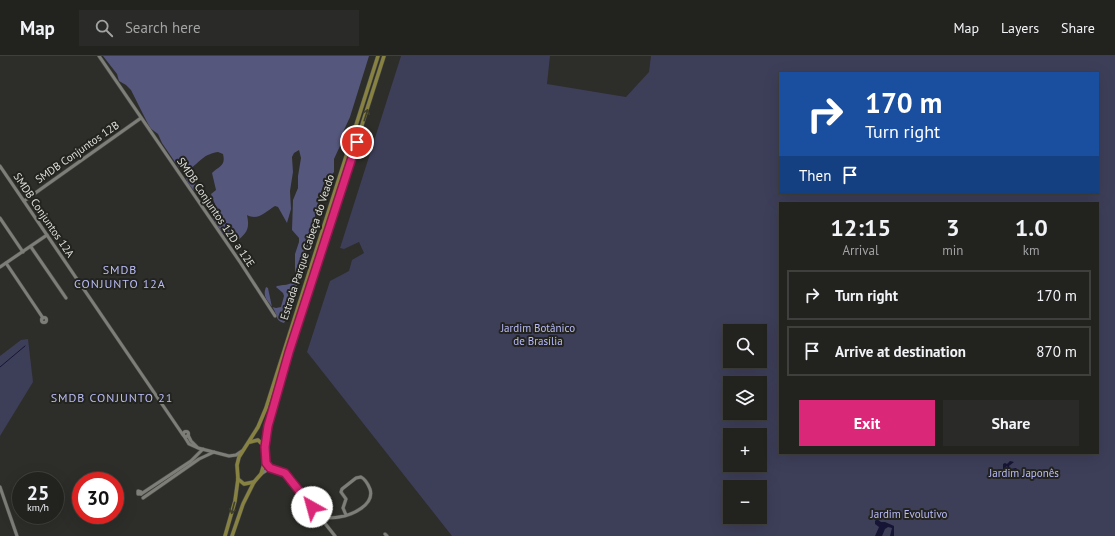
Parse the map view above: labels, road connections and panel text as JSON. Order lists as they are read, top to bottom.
{
  "streets": {
    "main road": ["Estrada Parque Cabeça do Veado"],
    "street": ["SMDB Conjuntos 12B", "SMDB Conjuntos 12D a 12E", "SMDB Conjuntos 12A"]
  },
  "crossings": [
    ["SMDB Conjuntos 12B", "SMDB Conjuntos 12D a 12E"],
    ["SMDB Conjuntos 12B", "SMDB Conjuntos 12A"]
  ],
  "districts": ["SMDB CONJUNTO 12A", "SMDB CONJUNTO 21"],
  "parks": ["Jardim Botânico de Brasília", "Jardim Japonês", "Jardim Evolutivo"],
  "page": {
    "header": "Map",
    "search": "Search here",
    "nav": ["Map", "Layers", "Share"],
    "turn": ["170 m", "Turn right"],
    "then": "Then",
    "eta": [
      "12:15",
      "Arrival",
      "3",
      "min",
      "1.0",
      "km"
    ],
    "list": [
      {
        "name": "Turn right",
        "value": "170 m"
      },
      {
        "name": "Arrive at destination",
        "value": "870 m"
      }
    ],
    "map_buttons": ["+", "−"],
    "buttons": ["Exit", "Share"],
    "speed": "25 km/h",
    "limit": "30"
  }
}
